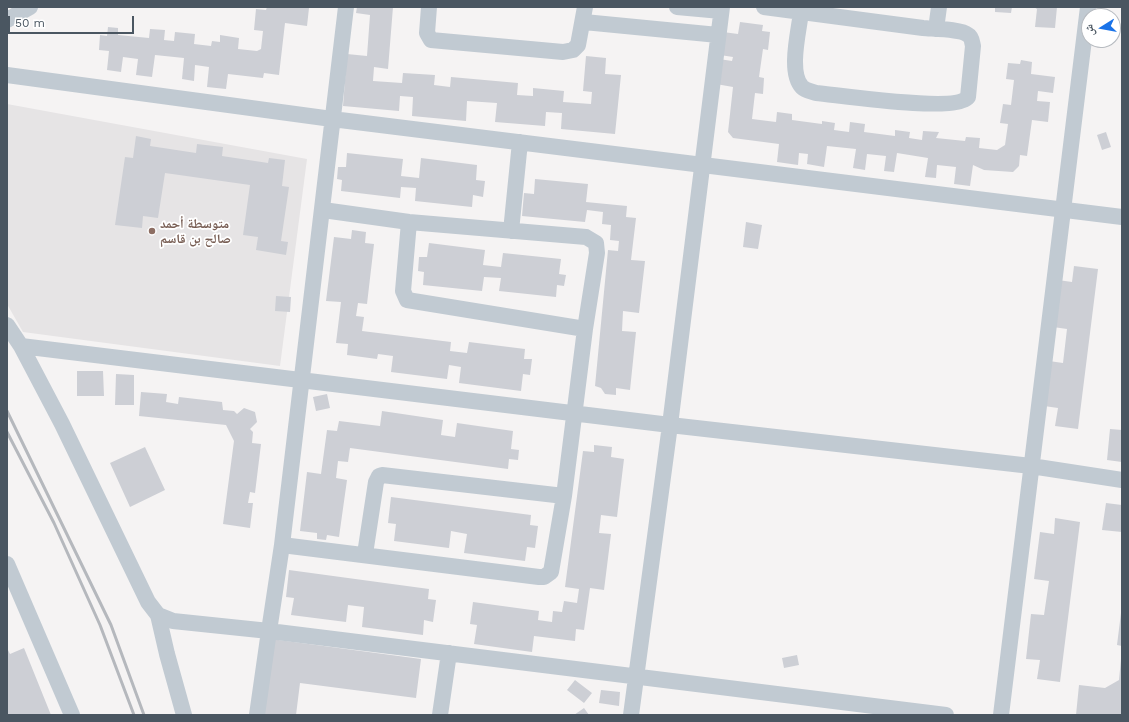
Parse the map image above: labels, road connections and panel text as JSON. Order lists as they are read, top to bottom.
{
  "places": ["متوسطة أحمد صالح بن قاسم"],
  "scale_bar": "50 m",
  "north": "left"
}
